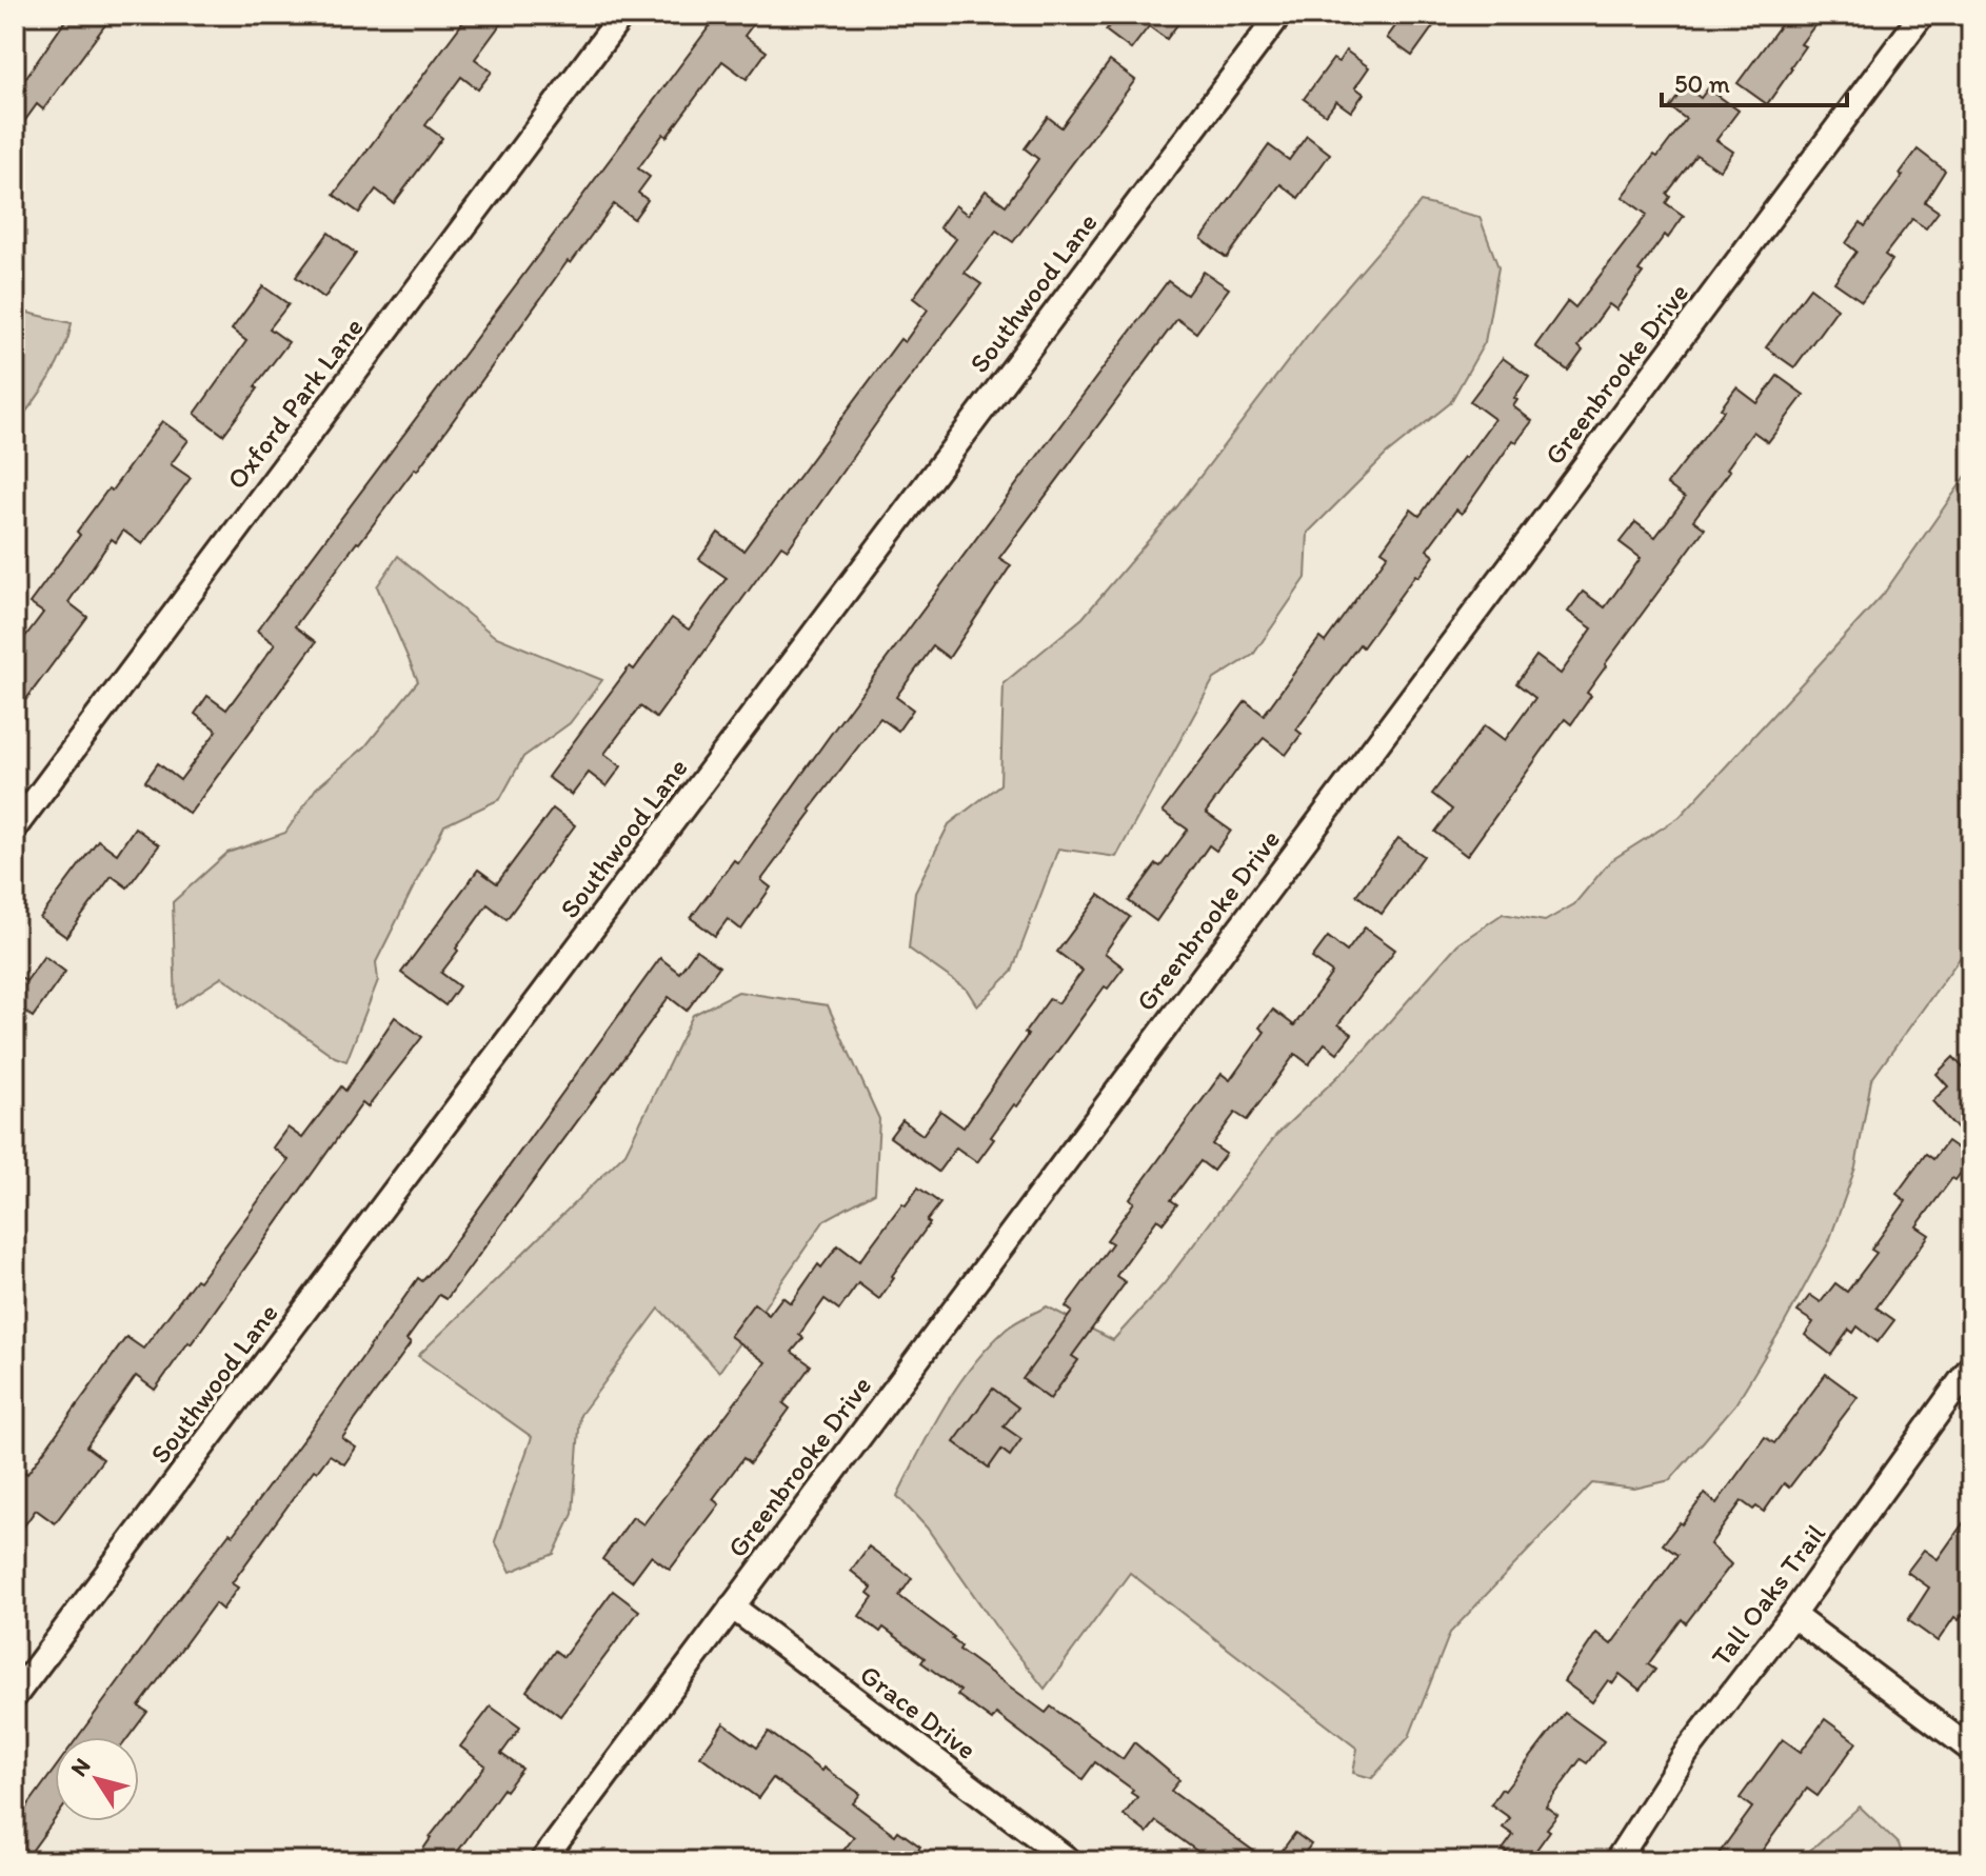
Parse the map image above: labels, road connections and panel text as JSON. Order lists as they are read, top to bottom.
{
  "streets": {
    "street": [
      "Southwood Lane",
      "Greenbrooke Drive",
      "Oxford Park Lane",
      "Tall Oaks Trail",
      "Grace Drive"
    ]
  },
  "crossings": [
    ["Greenbrooke Drive", "Grace Drive"]
  ],
  "scale_bar": "50 m",
  "north": "top left"
}
